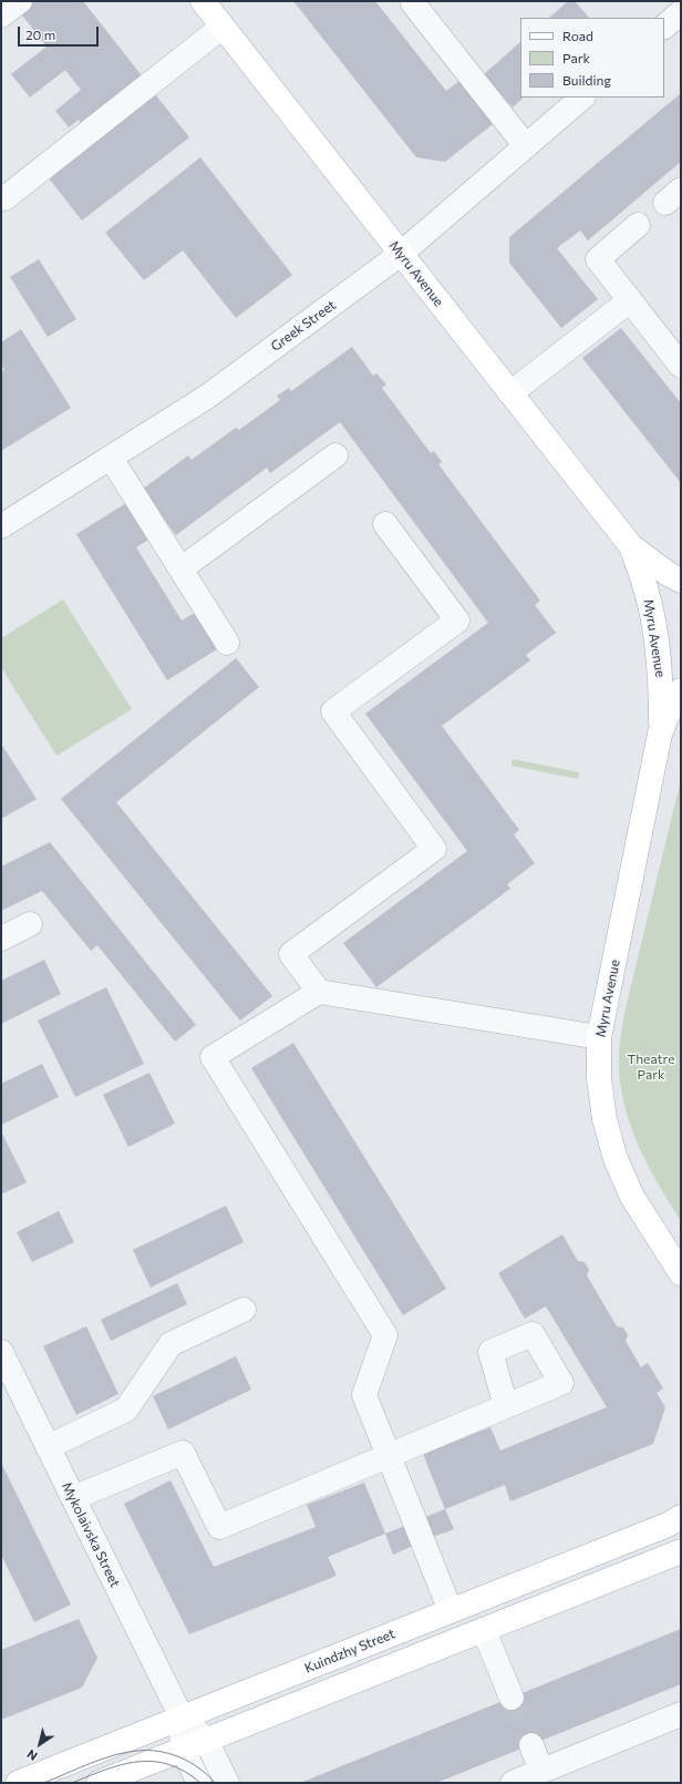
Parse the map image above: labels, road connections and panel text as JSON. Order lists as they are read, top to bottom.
{
  "streets": {
    "main road": ["Myru Avenue", "Kuindzhy Street"],
    "street": ["Greek Street", "Mykolaivska Street"]
  },
  "crossings": [
    ["Myru Avenue", "Greek Street"],
    ["Mykolaivska Street", "Kuindzhy Street"]
  ],
  "parks": ["Theatre Park"],
  "legend": ["Road", "Park", "Building"],
  "scale_bar": "20 m",
  "north": "bottom left"
}
